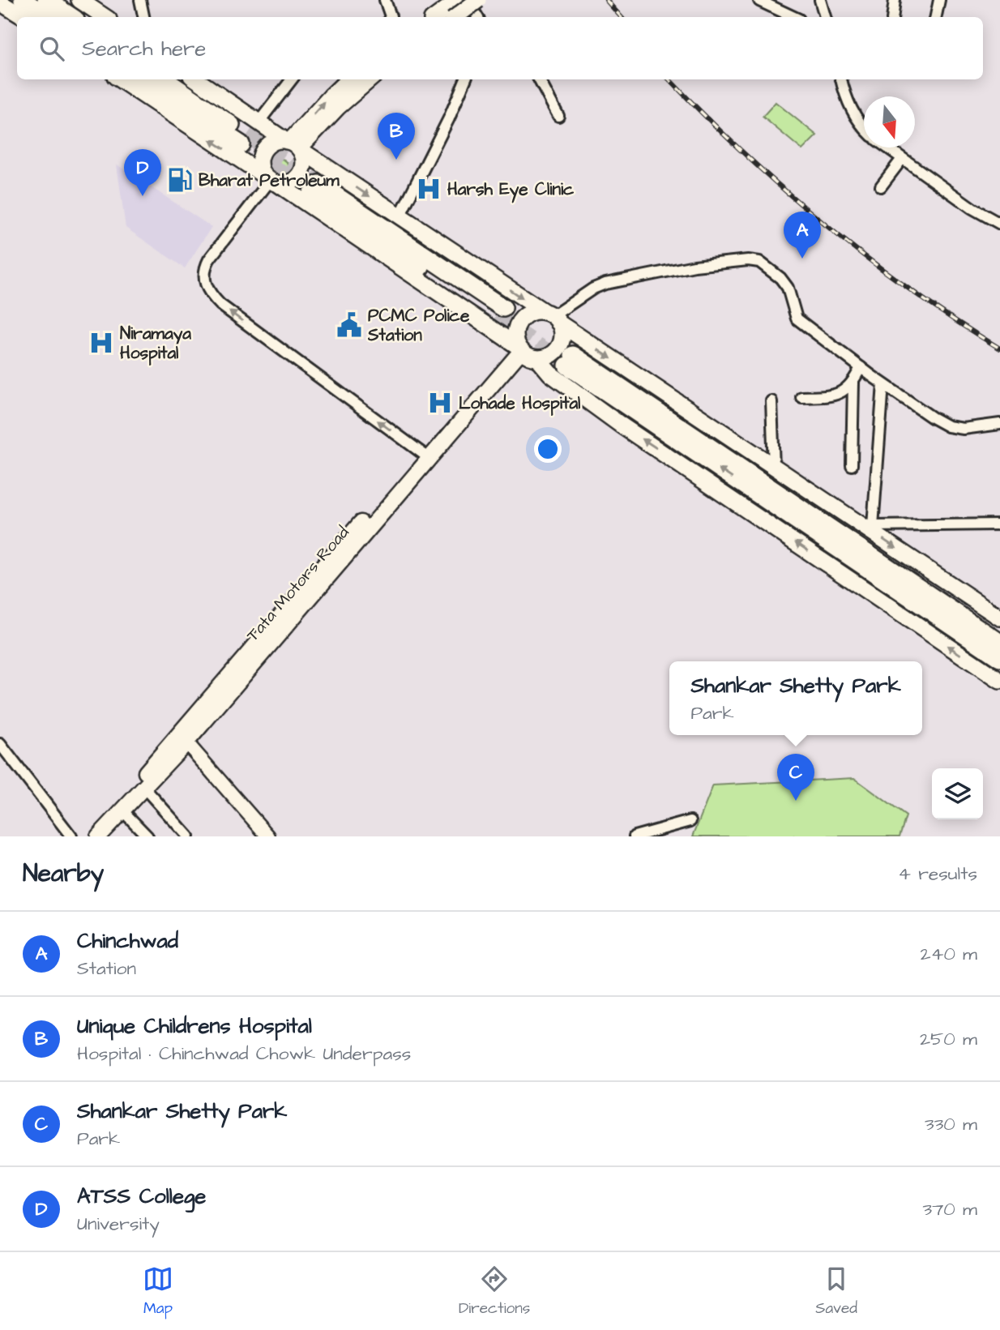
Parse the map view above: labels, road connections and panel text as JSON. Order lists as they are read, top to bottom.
{
  "streets": {
    "main road": ["Tata Motors Road"]
  },
  "places": {
    "fuel station": ["Bharat Petroleum"],
    "hospital": ["Harsh Eye Clinic", "Niramaya Hospital", "Lohade Hospital"],
    "public building": ["PCMC Police Station"]
  },
  "north": "bottom",
  "page": {
    "search": "Search here",
    "pins": [
      "B",
      "D",
      "A",
      "C"
    ],
    "popup": ["Shankar Shetty Park", "Park"],
    "heading": ["Nearby", "4 results"],
    "list": [
      {
        "mark": "A",
        "name": "Chinchwad",
        "note": "Station",
        "value": "240 m"
      },
      {
        "mark": "B",
        "name": "Unique Childrens Hospital",
        "note": "Hospital · Chinchwad Chowk Underpass",
        "value": "250 m"
      },
      {
        "mark": "C",
        "name": "Shankar Shetty Park",
        "note": "Park",
        "value": "330 m"
      },
      {
        "mark": "D",
        "name": "ATSS College",
        "note": "University",
        "value": "370 m"
      }
    ],
    "nav": ["Map", "Directions", "Saved"]
  }
}
